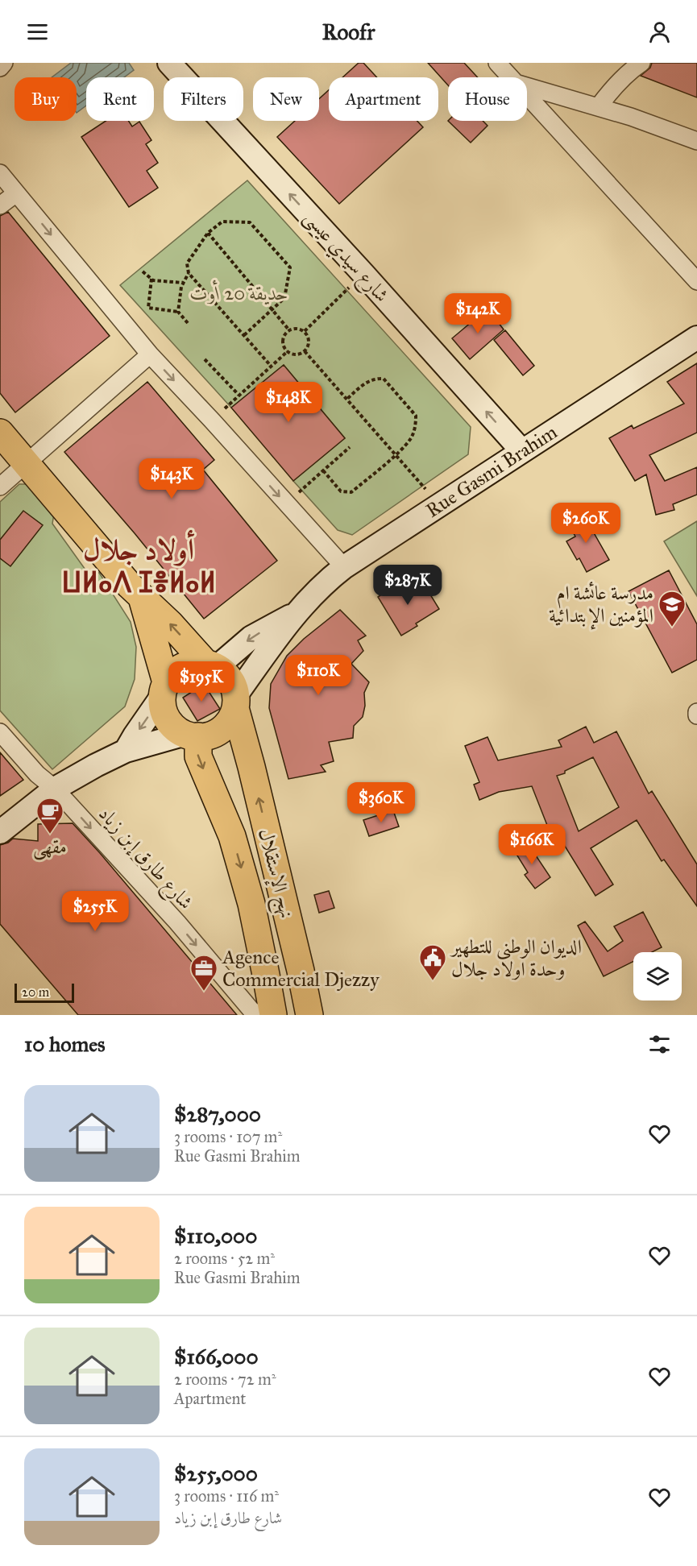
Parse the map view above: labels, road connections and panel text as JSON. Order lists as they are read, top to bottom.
{
  "streets": {
    "main road": ["نهج الإستقلال"],
    "street": ["شارع سيدي عيسى", "Rue Gasmi Brahim", "شارع طارق إبن زياد"]
  },
  "crossings": [
    ["شارع سيدي عيسى", "Rue Gasmi Brahim"],
    ["Rue Gasmi Brahim", "نهج الإستقلال"]
  ],
  "one_way": ["شارع سيدي عيسى", "شارع طارق إبن زياد"],
  "districts": ["أولاد جلال ⵡⵍⴰⴷ ⵊⴻⵍⴰⵍ"],
  "parks": ["حديقة 20 أوت"],
  "places": {
    "school or university": ["مدرسة عائشة ام المؤمنين الإبتدائية"],
    "cafe": ["مقهى"],
    "public building": ["الديوان الوطني للتطهير وحدة اولاد جلال"],
    "office": ["Agence Commercial Djezzy"]
  },
  "scale_bar": "20 m",
  "page": {
    "header": "Roofr",
    "chip": [
      "Buy",
      "Rent",
      "Filters",
      "New",
      "Apartment",
      "House"
    ],
    "price": [
      "$142K",
      "$148K",
      "$143K",
      "$260K",
      "$287K",
      "$110K",
      "$195K",
      "$360K",
      "$166K",
      "$255K"
    ],
    "scale": "20 m",
    "heading": "10 homes",
    "list": [
      {
        "name": "$287,000",
        "note": "3 rooms · 107 m² · Rue Gasmi Brahim"
      },
      {
        "name": "$110,000",
        "note": "2 rooms · 52 m² · Rue Gasmi Brahim"
      },
      {
        "name": "$166,000",
        "note": "2 rooms · 72 m² · Apartment"
      },
      {
        "name": "$255,000",
        "note": "3 rooms · 116 m² · شارع طارق إبن زياد"
      }
    ]
  }
}
